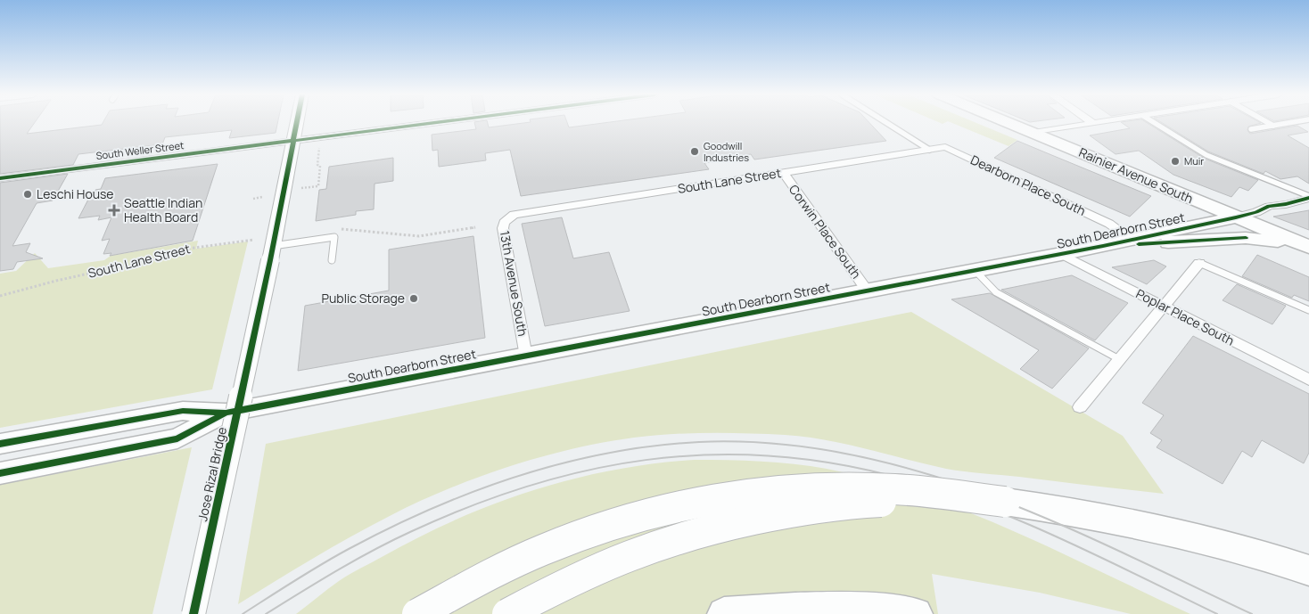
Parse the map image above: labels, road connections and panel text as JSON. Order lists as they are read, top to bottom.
{
  "streets": {
    "main road": ["Rainier Avenue South", "South Dearborn Street", "Jose Rizal Bridge"],
    "street": [
      "South Weller Street",
      "South Lane Street",
      "Dearborn Place South",
      "Corwin Place South",
      "13th Avenue South",
      "Poplar Place South"
    ]
  },
  "crossings": [
    ["South Weller Street", "Jose Rizal Bridge"],
    ["Rainier Avenue South", "South Dearborn Street"],
    ["South Lane Street", "Dearborn Place South"],
    ["South Lane Street", "Corwin Place South"],
    ["South Lane Street", "13th Avenue South"],
    ["Dearborn Place South", "South Dearborn Street"],
    ["South Dearborn Street", "Corwin Place South"],
    ["South Dearborn Street", "13th Avenue South"],
    ["South Dearborn Street", "Poplar Place South"]
  ],
  "places": {
    "other": [
      "Goodwill Industries",
      "Muir",
      "Leschi House",
      "Public Storage"
    ],
    "health": ["Seattle Indian Health Board"]
  }
}
